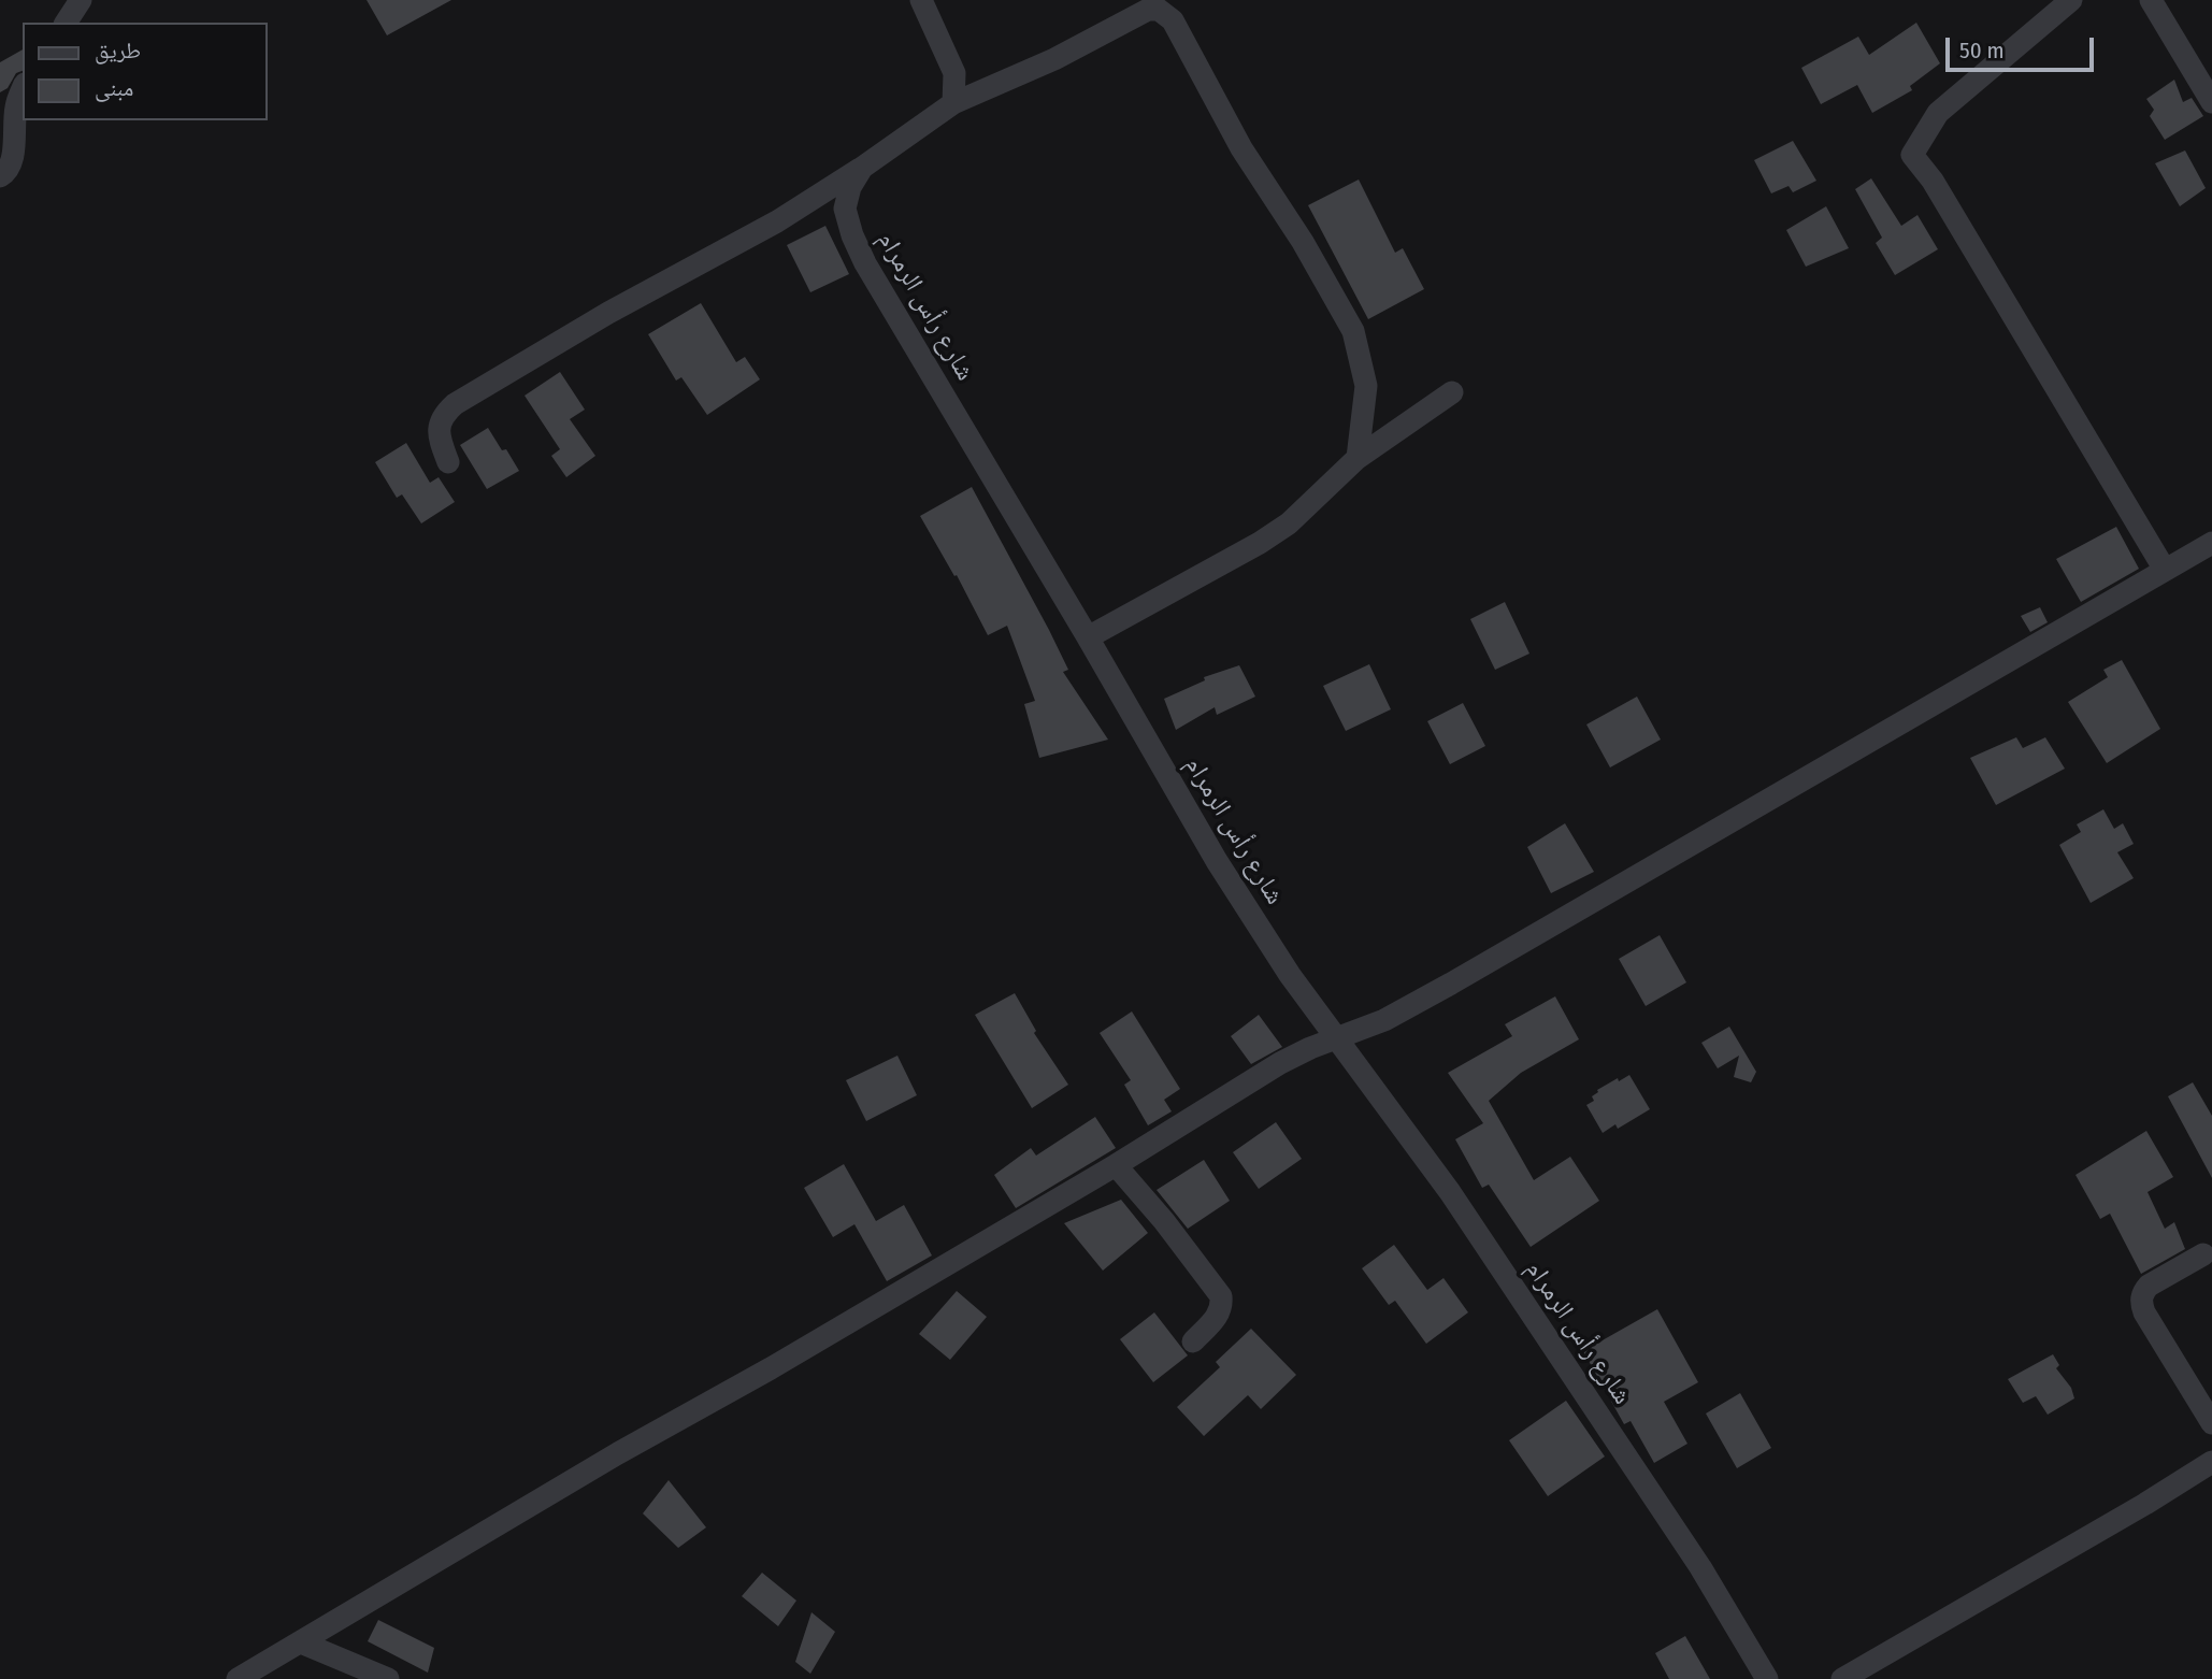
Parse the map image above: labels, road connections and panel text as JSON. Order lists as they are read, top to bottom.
{
  "streets": {
    "street": ["شارع رأس الرمرام"]
  },
  "legend": ["طريق", "مبنى"],
  "scale_bar": "50 m"
}
